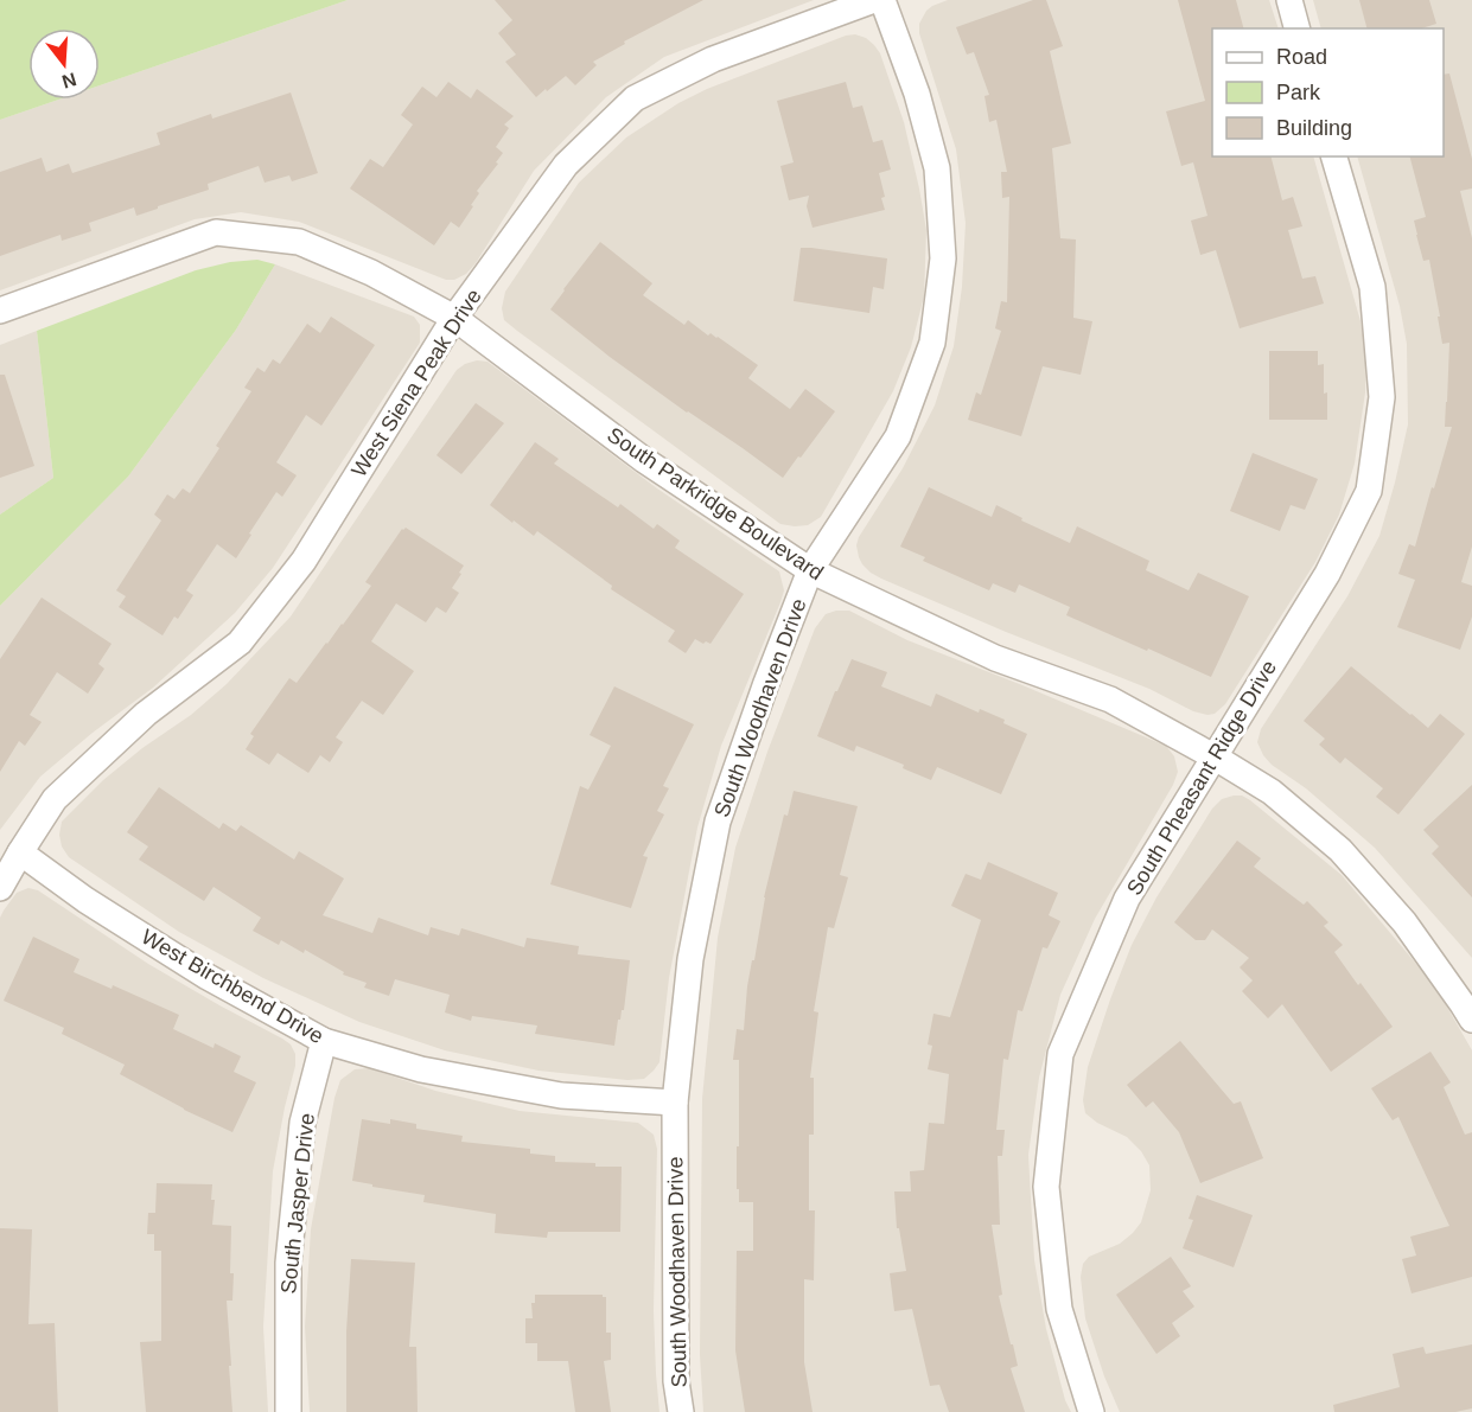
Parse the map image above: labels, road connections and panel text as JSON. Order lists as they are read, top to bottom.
{
  "streets": {
    "street": [
      "West Siena Peak Drive",
      "South Parkridge Boulevard",
      "South Woodhaven Drive",
      "South Pheasant Ridge Drive",
      "West Birchbend Drive",
      "South Jasper Drive"
    ]
  },
  "crossings": [
    ["West Siena Peak Drive", "South Parkridge Boulevard"],
    ["West Siena Peak Drive", "West Birchbend Drive"],
    ["South Parkridge Boulevard", "South Woodhaven Drive"],
    ["South Parkridge Boulevard", "South Pheasant Ridge Drive"],
    ["South Woodhaven Drive", "West Birchbend Drive"],
    ["West Birchbend Drive", "South Jasper Drive"]
  ],
  "legend": ["Road", "Park", "Building"],
  "north": "bottom"
}
